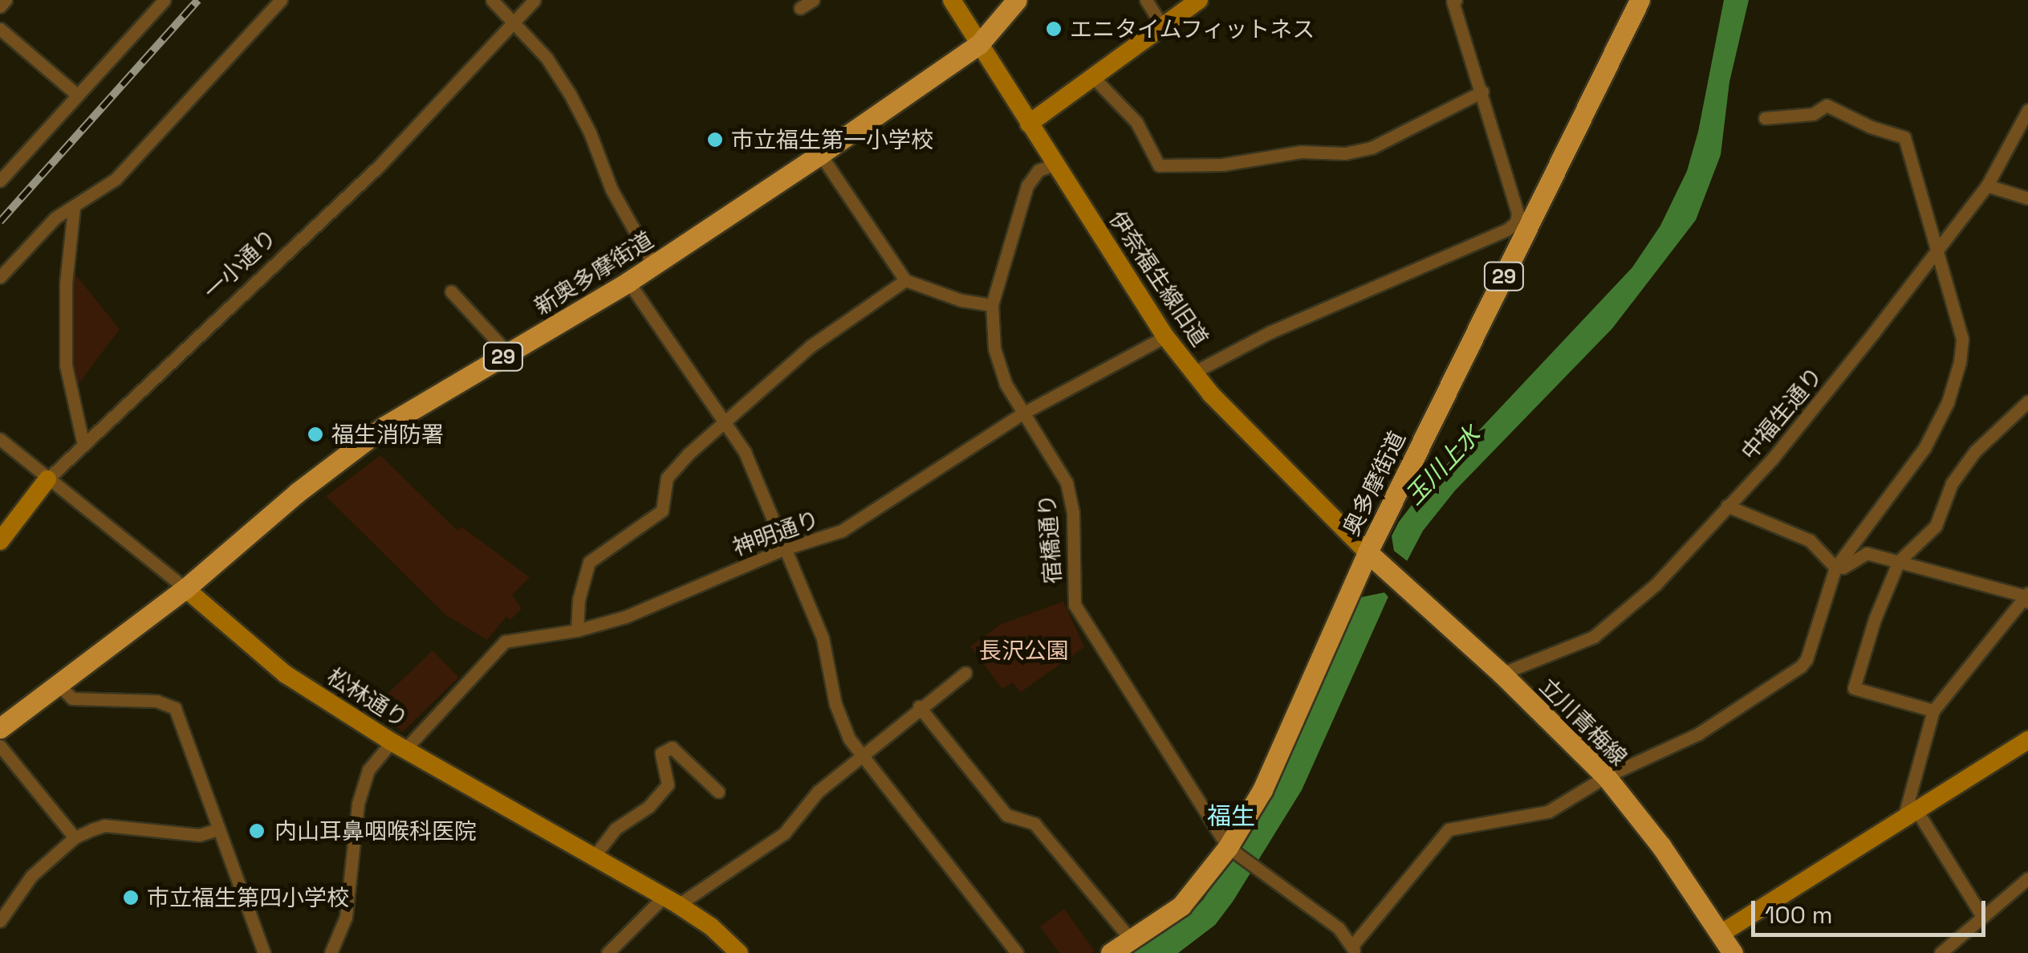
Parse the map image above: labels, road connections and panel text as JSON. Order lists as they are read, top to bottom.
{
  "streets": {
    "main road": [
      "新奥多摩街道",
      "29",
      "奥多摩街道",
      "立川青梅線"
    ],
    "street": [
      "一小通り",
      "伊奈福生線旧道",
      "中福生通り",
      "神明通り",
      "宿橋通り",
      "松林通り"
    ]
  },
  "crossings": [
    ["一小通り", "松林通り"],
    ["新奥多摩街道", "伊奈福生線旧道"],
    ["新奥多摩街道", "松林通り"],
    ["伊奈福生線旧道", "奥多摩街道"],
    ["伊奈福生線旧道", "神明通り"],
    ["伊奈福生線旧道", "宿橋通り"],
    ["伊奈福生線旧道", "立川青梅線"],
    ["中福生通り", "立川青梅線"],
    ["奥多摩街道", "宿橋通り"],
    ["奥多摩街道", "立川青梅線"],
    ["神明通り", "宿橋通り"],
    ["神明通り", "松林通り"]
  ],
  "districts": ["福生"],
  "water": ["玉川上水"],
  "parks": ["長沢公園"],
  "places": [
    "エニタイムフィットネス",
    "市立福生第一小学校",
    "福生消防署",
    "内山耳鼻咽喉科医院",
    "市立福生第四小学校"
  ],
  "scale_bar": "100 m"
}
